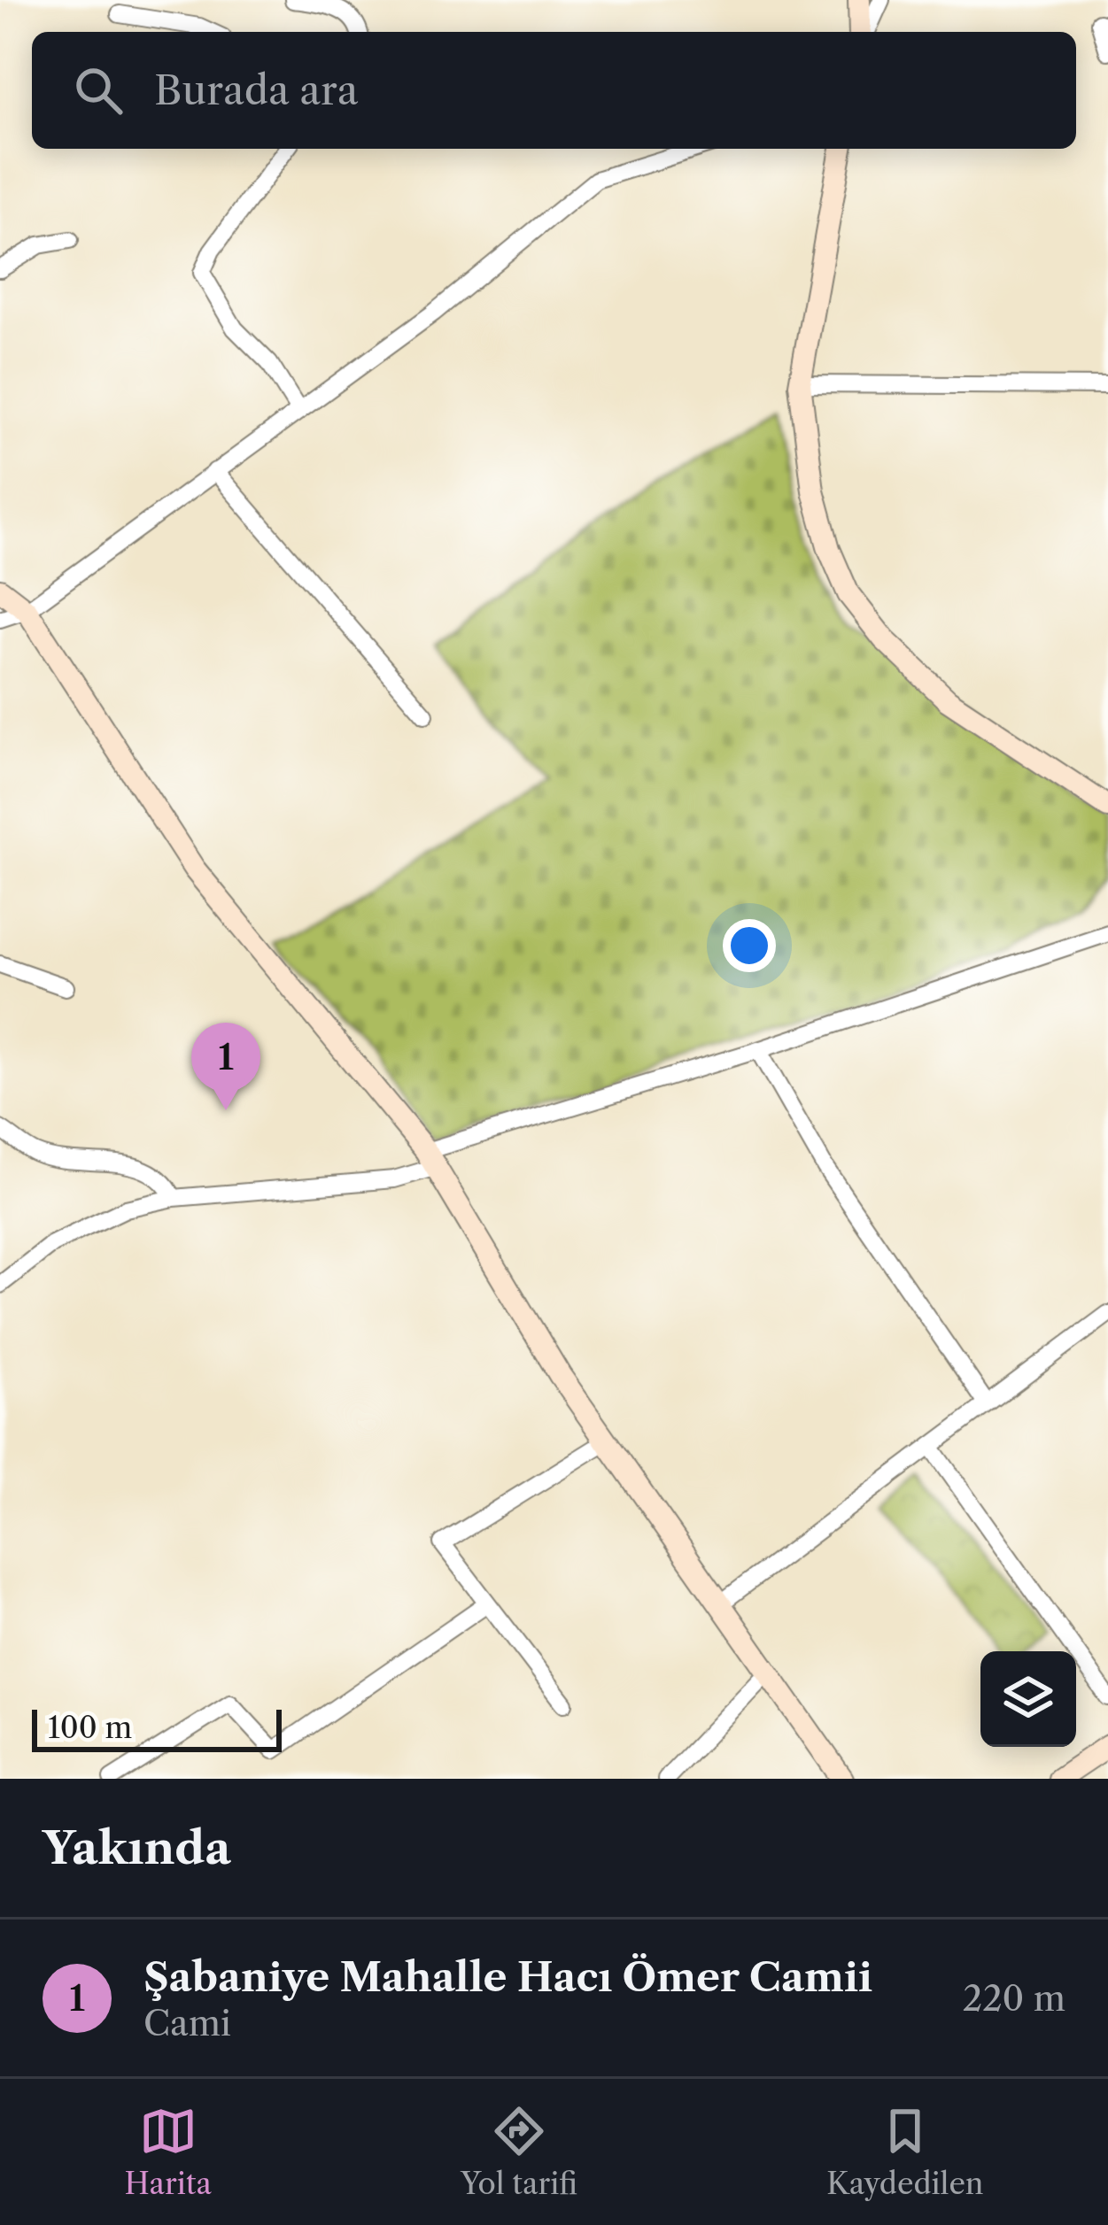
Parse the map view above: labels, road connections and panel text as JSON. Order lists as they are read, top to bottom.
{
  "scale_bar": "100 m",
  "page": {
    "search": "Burada ara",
    "pins": "1",
    "scale": "100 m",
    "heading": "Yakında",
    "list": [
      {
        "mark": "1",
        "name": "Şabaniye Mahalle Hacı Ömer Camii",
        "note": "Cami",
        "value": "220 m"
      }
    ],
    "nav": ["Harita", "Yol tarifi", "Kaydedilen"]
  }
}
